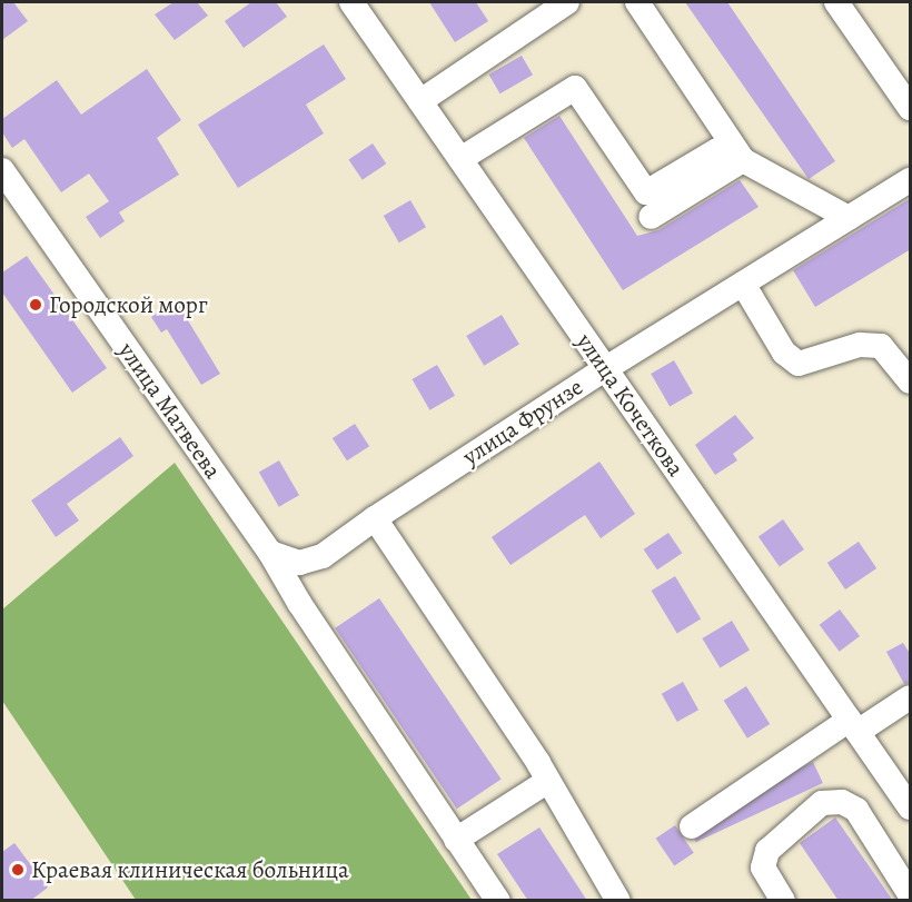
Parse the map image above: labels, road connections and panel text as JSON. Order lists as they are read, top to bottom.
{
  "streets": {
    "street": ["улица Кочеткова", "улица Матвеева", "улица Фрунзе"]
  },
  "crossings": [
    ["улица Кочеткова", "улица Фрунзе"],
    ["улица Матвеева", "улица Фрунзе"]
  ],
  "places": ["Городской морг", "Краевая клиническая больница"]
}
